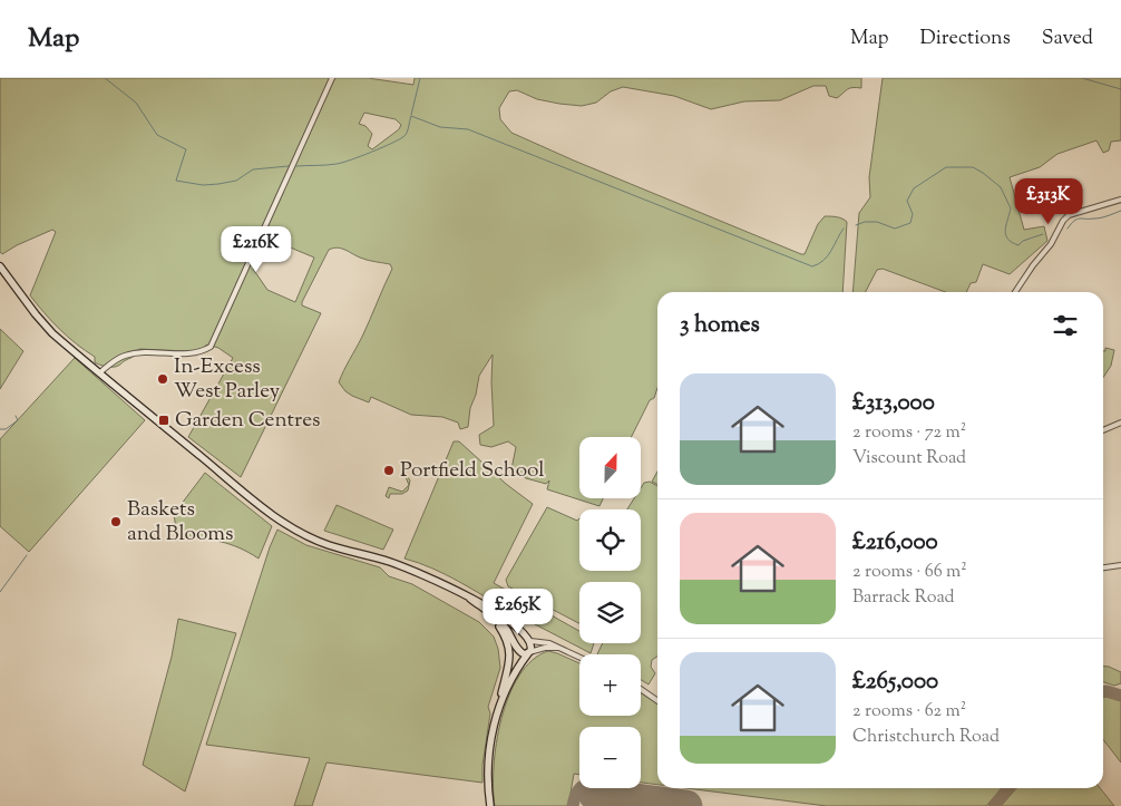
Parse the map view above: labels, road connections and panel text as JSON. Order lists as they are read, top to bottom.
{
  "places": {
    "other": ["In-Excess West Parley", "Portfield School", "Baskets and Blooms"],
    "transit": ["Garden Centres"]
  },
  "north": "top",
  "page": {
    "header": "Map",
    "nav": ["Map", "Directions", "Saved"],
    "price": ["£313K", "£216K", "£265K"],
    "heading": "3 homes",
    "list": [
      {
        "name": "£313,000",
        "note": "2 rooms · 72 m² · Viscount Road"
      },
      {
        "name": "£216,000",
        "note": "2 rooms · 66 m² · Barrack Road"
      },
      {
        "name": "£265,000",
        "note": "2 rooms · 62 m² · Christchurch Road"
      }
    ],
    "map_buttons": ["+", "−"]
  }
}
